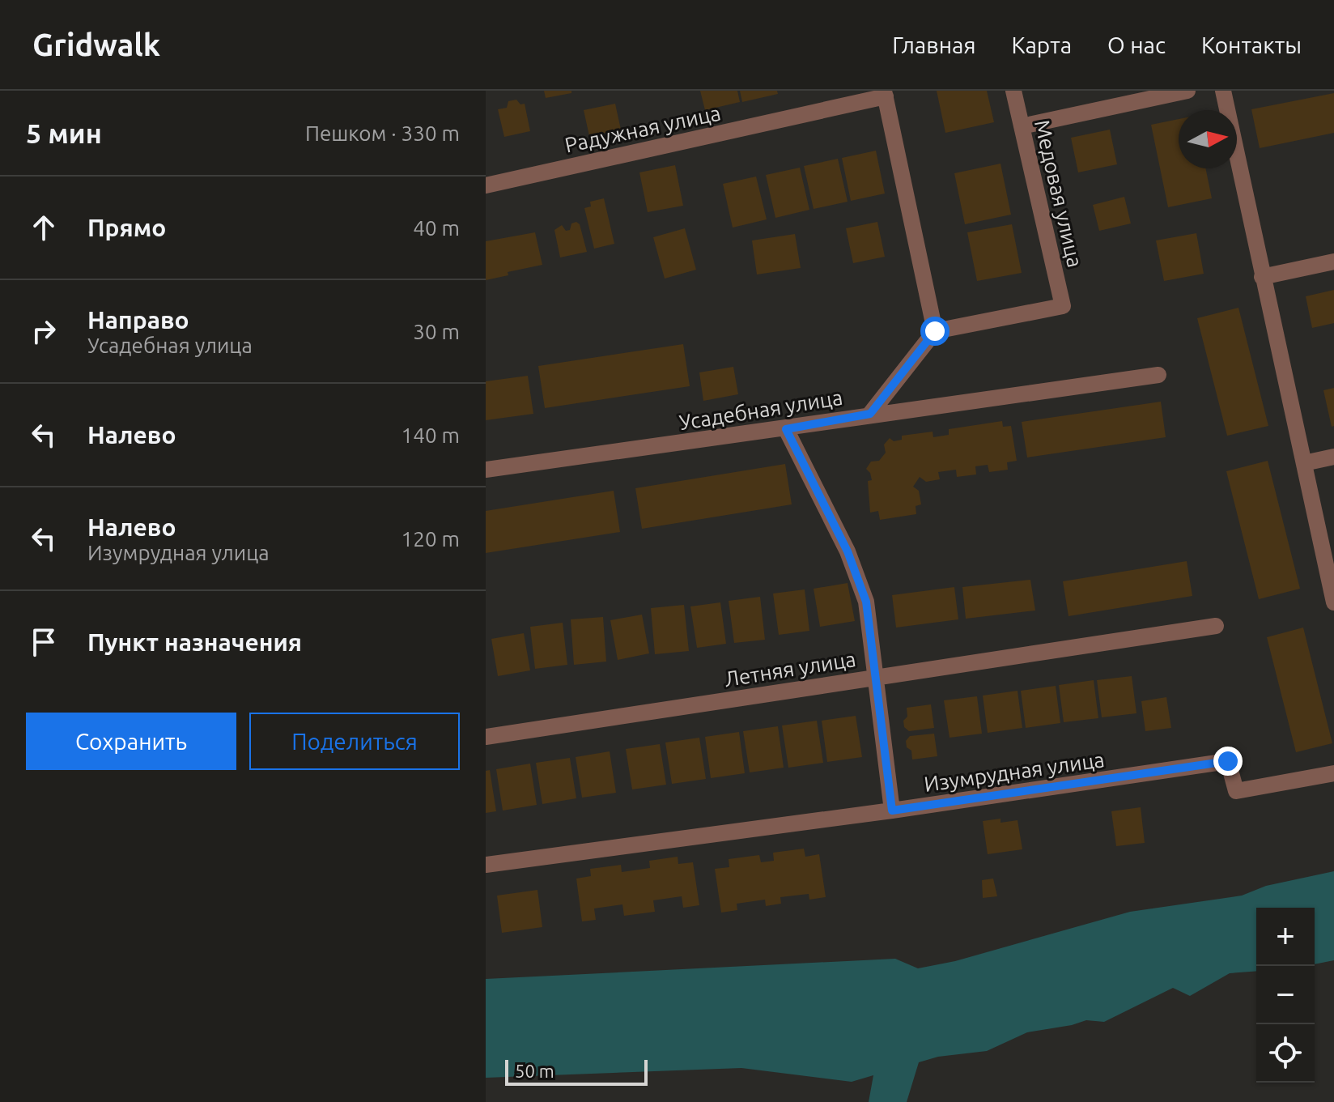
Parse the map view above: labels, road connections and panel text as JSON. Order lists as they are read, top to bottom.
{
  "streets": {
    "street": [
      "Радужная улица",
      "Медовая улица",
      "Усадебная улица",
      "Летняя улица",
      "Изумрудная улица"
    ]
  },
  "scale_bar": "50 m",
  "north": "right",
  "page": {
    "header": "Gridwalk",
    "nav": [
      "Главная",
      "Карта",
      "О нас",
      "Контакты"
    ],
    "heading": ["5 мин", "Пешком · 330 m"],
    "list": [
      ["Прямо", "40 m"],
      ["Направо", "Усадебная улица", "30 m"],
      ["Налево", "140 m"],
      ["Налево", "Изумрудная улица", "120 m"],
      "Пункт назначения"
    ],
    "buttons": ["Сохранить", "Поделиться"],
    "map_buttons": ["+", "−"],
    "scale": "50 m"
  }
}
